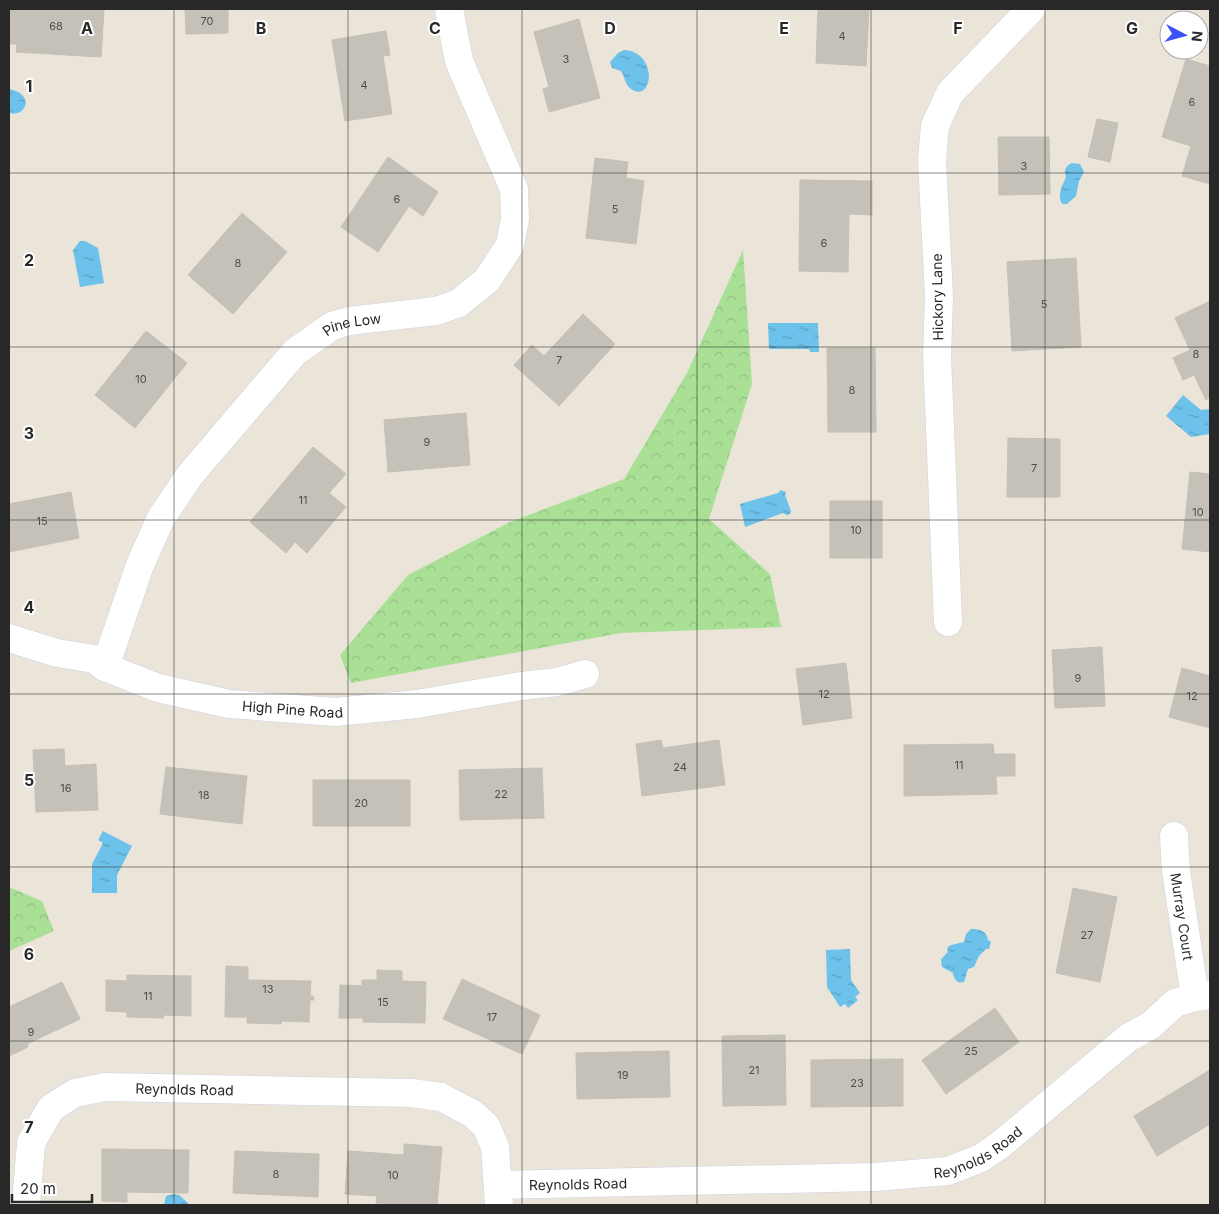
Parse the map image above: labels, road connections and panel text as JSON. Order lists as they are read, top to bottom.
{
  "streets": {
    "street": [
      "Hickory Lane",
      "Pine Low",
      "High Pine Road",
      "Murray Court",
      "Reynolds Road"
    ]
  },
  "crossings": [
    ["Pine Low", "High Pine Road"],
    ["Murray Court", "Reynolds Road"]
  ],
  "house_numbers": [
    "70",
    "68",
    "4",
    "3",
    "4",
    "6",
    "3",
    "6",
    "5",
    "6",
    "8",
    "5",
    "8",
    "7",
    "10",
    "8",
    "9",
    "7",
    "11",
    "10",
    "15",
    "10",
    "9",
    "12",
    "12",
    "11",
    "24",
    "16",
    "22",
    "18",
    "20",
    "27",
    "13",
    "11",
    "15",
    "17",
    "9",
    "25",
    "21",
    "19",
    "23",
    "8",
    "10"
  ],
  "scale_bar": "20 m",
  "north": "right",
  "grid": {
    "columns": [
      "A",
      "B",
      "C",
      "D",
      "E",
      "F",
      "G"
    ],
    "rows": [
      "1",
      "2",
      "3",
      "4",
      "5",
      "6",
      "7"
    ]
  }
}
